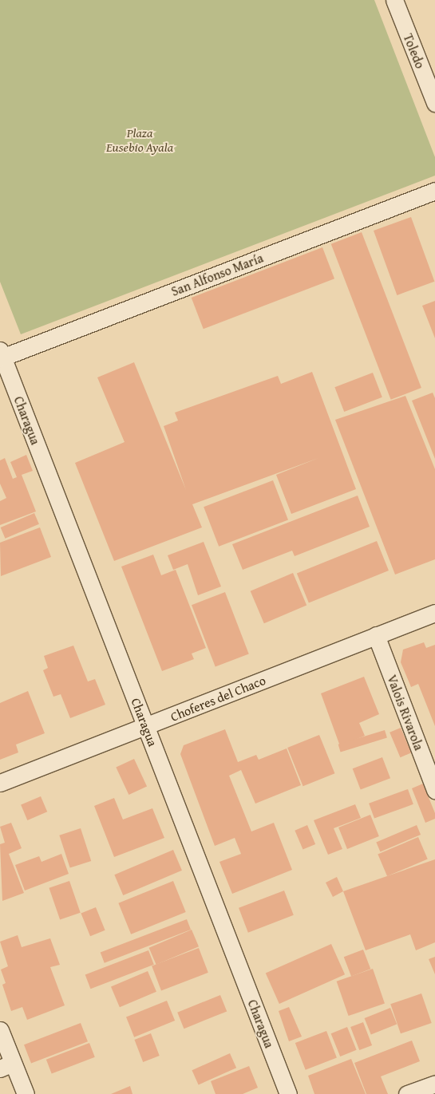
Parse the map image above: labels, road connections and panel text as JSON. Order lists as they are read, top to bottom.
{
  "streets": {
    "street": [
      "Toledo",
      "San Alfonso María",
      "Charagua",
      "Choferes del Chaco",
      "Valois Rivarola"
    ]
  },
  "crossings": [
    ["San Alfonso María", "Charagua"],
    ["Charagua", "Choferes del Chaco"],
    ["Choferes del Chaco", "Valois Rivarola"]
  ],
  "parks": ["Plaza Eusebio Ayala"]
}
